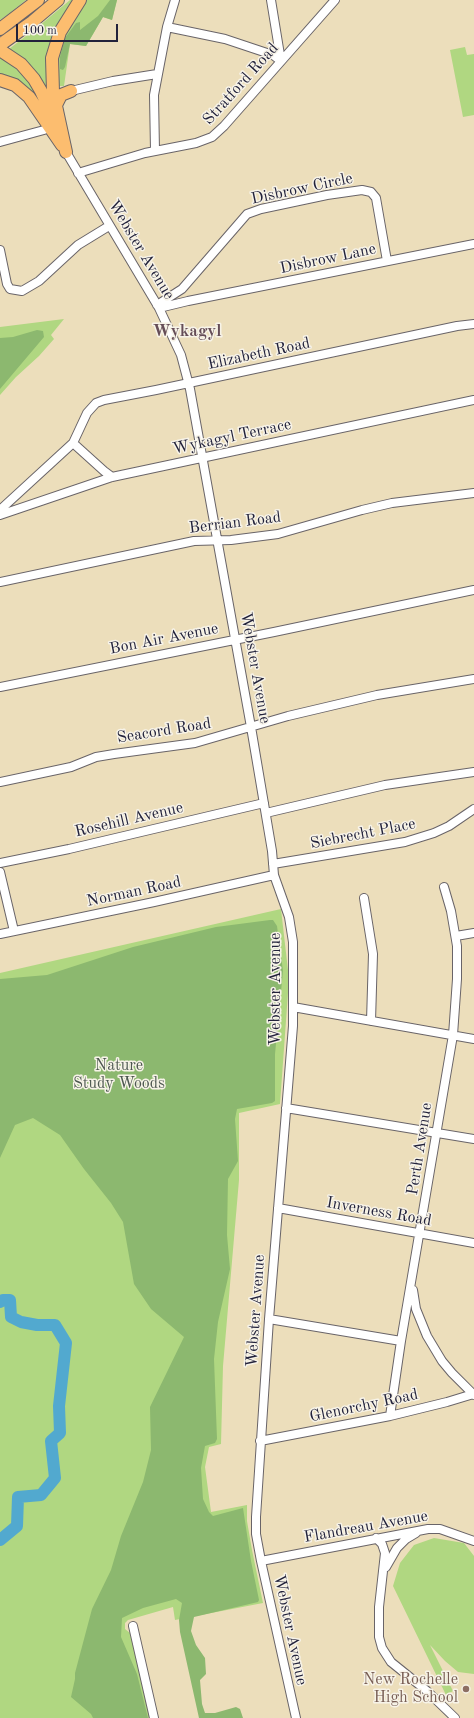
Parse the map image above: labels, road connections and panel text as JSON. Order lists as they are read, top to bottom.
{
  "streets": {
    "street": [
      "Stratford Road",
      "Disbrow Circle",
      "Webster Avenue",
      "Disbrow Lane",
      "Elizabeth Road",
      "Wykagyl Terrace",
      "Berrian Road",
      "Bon Air Avenue",
      "Seacord Road",
      "Rosehill Avenue",
      "Siebrecht Place",
      "Norman Road",
      "Perth Avenue",
      "Inverness Road",
      "Glenorchy Road",
      "Flandreau Avenue"
    ]
  },
  "crossings": [
    ["Stratford Road", "Webster Avenue"],
    ["Disbrow Circle", "Webster Avenue"],
    ["Disbrow Circle", "Disbrow Lane"],
    ["Webster Avenue", "Disbrow Lane"],
    ["Webster Avenue", "Elizabeth Road"],
    ["Webster Avenue", "Wykagyl Terrace"],
    ["Webster Avenue", "Berrian Road"],
    ["Webster Avenue", "Bon Air Avenue"],
    ["Webster Avenue", "Seacord Road"],
    ["Webster Avenue", "Rosehill Avenue"],
    ["Webster Avenue", "Siebrecht Place"],
    ["Webster Avenue", "Norman Road"],
    ["Webster Avenue", "Inverness Road"],
    ["Webster Avenue", "Glenorchy Road"],
    ["Webster Avenue", "Flandreau Avenue"],
    ["Perth Avenue", "Inverness Road"],
    ["Perth Avenue", "Glenorchy Road"]
  ],
  "districts": ["Wykagyl"],
  "parks": ["Nature Study Woods"],
  "places": ["New Rochelle High School"],
  "scale_bar": "100 m"
}
